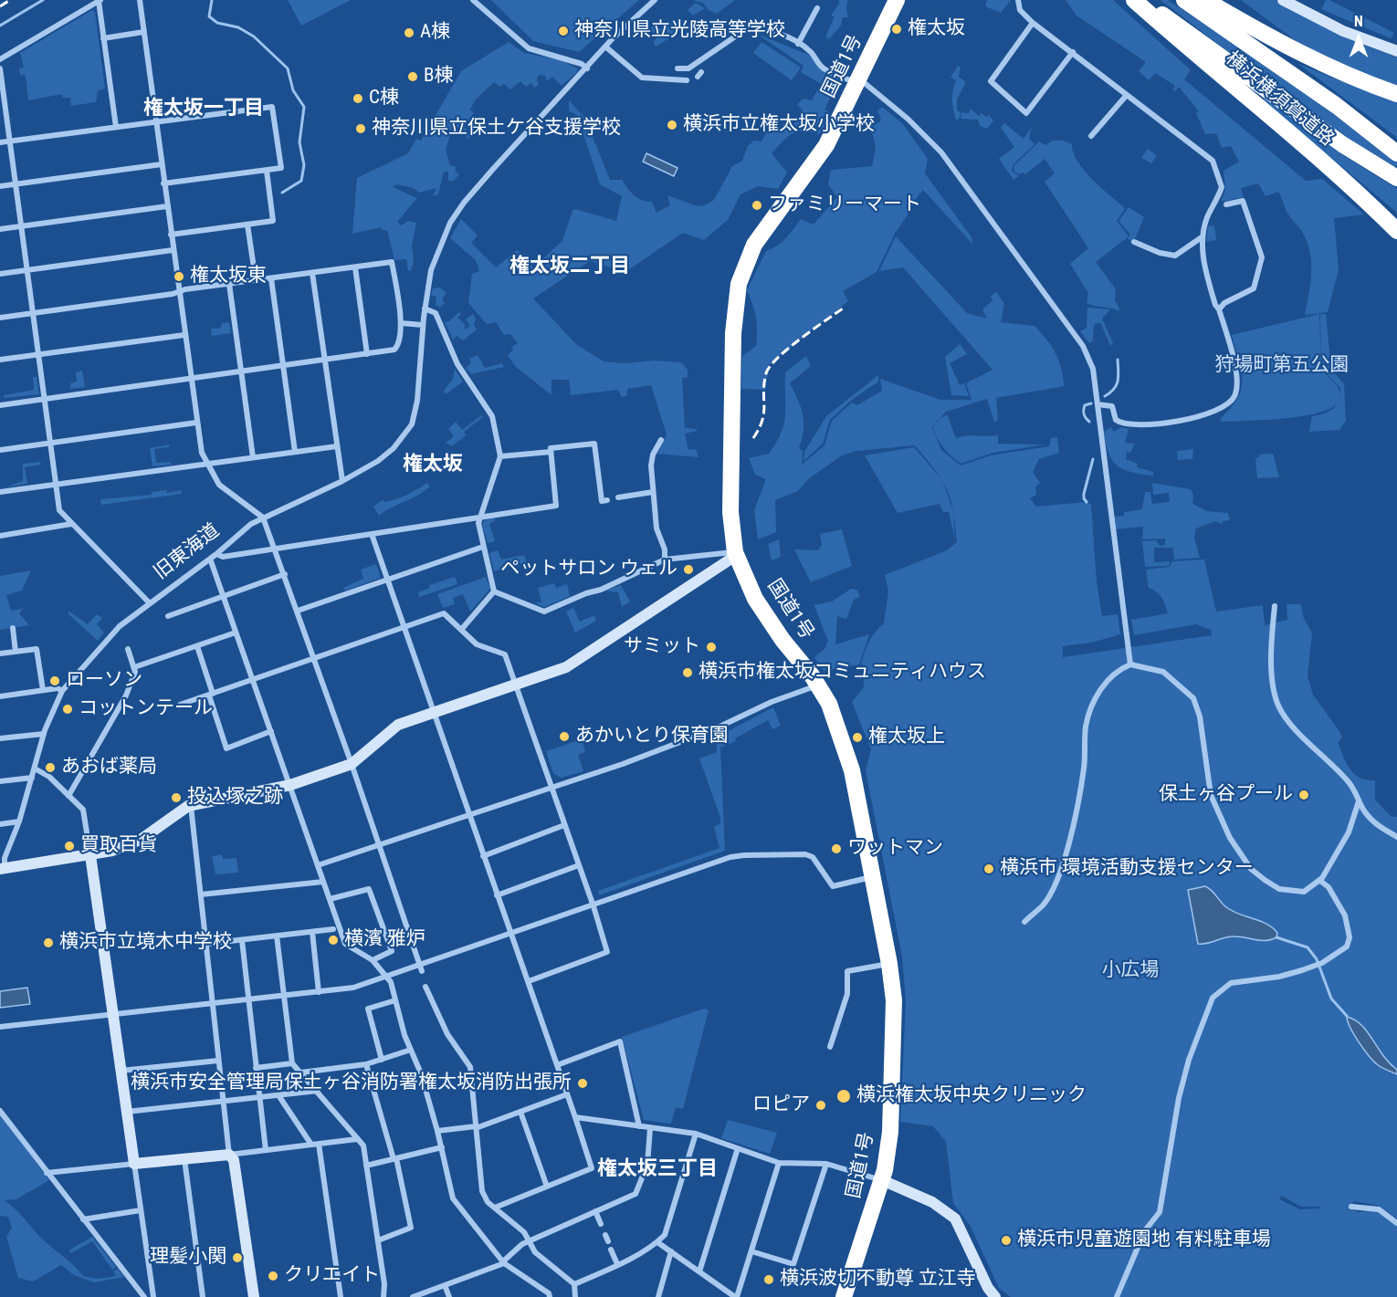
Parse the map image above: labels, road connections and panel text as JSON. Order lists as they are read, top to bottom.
{
  "streets": {
    "highway": ["国道1号", "横浜横須賀道路"],
    "street": ["旧東海道"]
  },
  "districts": [
    "権太坂一丁目",
    "権太坂二丁目",
    "権太坂",
    "権太坂三丁目"
  ],
  "parks": ["狩場町第五公園", "小広場"],
  "places": [
    "権太坂",
    "神奈川県立光陵高等学校",
    "A棟",
    "B棟",
    "C棟",
    "横浜市立権太坂小学校",
    "神奈川県立保土ケ谷支援学校",
    "ファミリーマート",
    "権太坂東",
    "ペットサロン ウェル",
    "サミット",
    "横浜市権太坂コミュニティハウス",
    "ローソン",
    "コットンテール",
    "あかいとり保育園",
    "権太坂上",
    "あおば薬局",
    "保土ヶ谷プール",
    "投込塚之跡",
    "買取百貨",
    "ワットマン",
    "横浜市 環境活動支援センター",
    "横濱 雅炉",
    "横浜市立境木中学校",
    "横浜市安全管理局保土ヶ谷消防署権太坂消防出張所",
    "横浜権太坂中央クリニック",
    "ロピア",
    "横浜市児童遊園地 有料駐車場",
    "理髪小関",
    "クリエイト",
    "横浜波切不動尊 立江寺"
  ],
  "north": "top"
}
